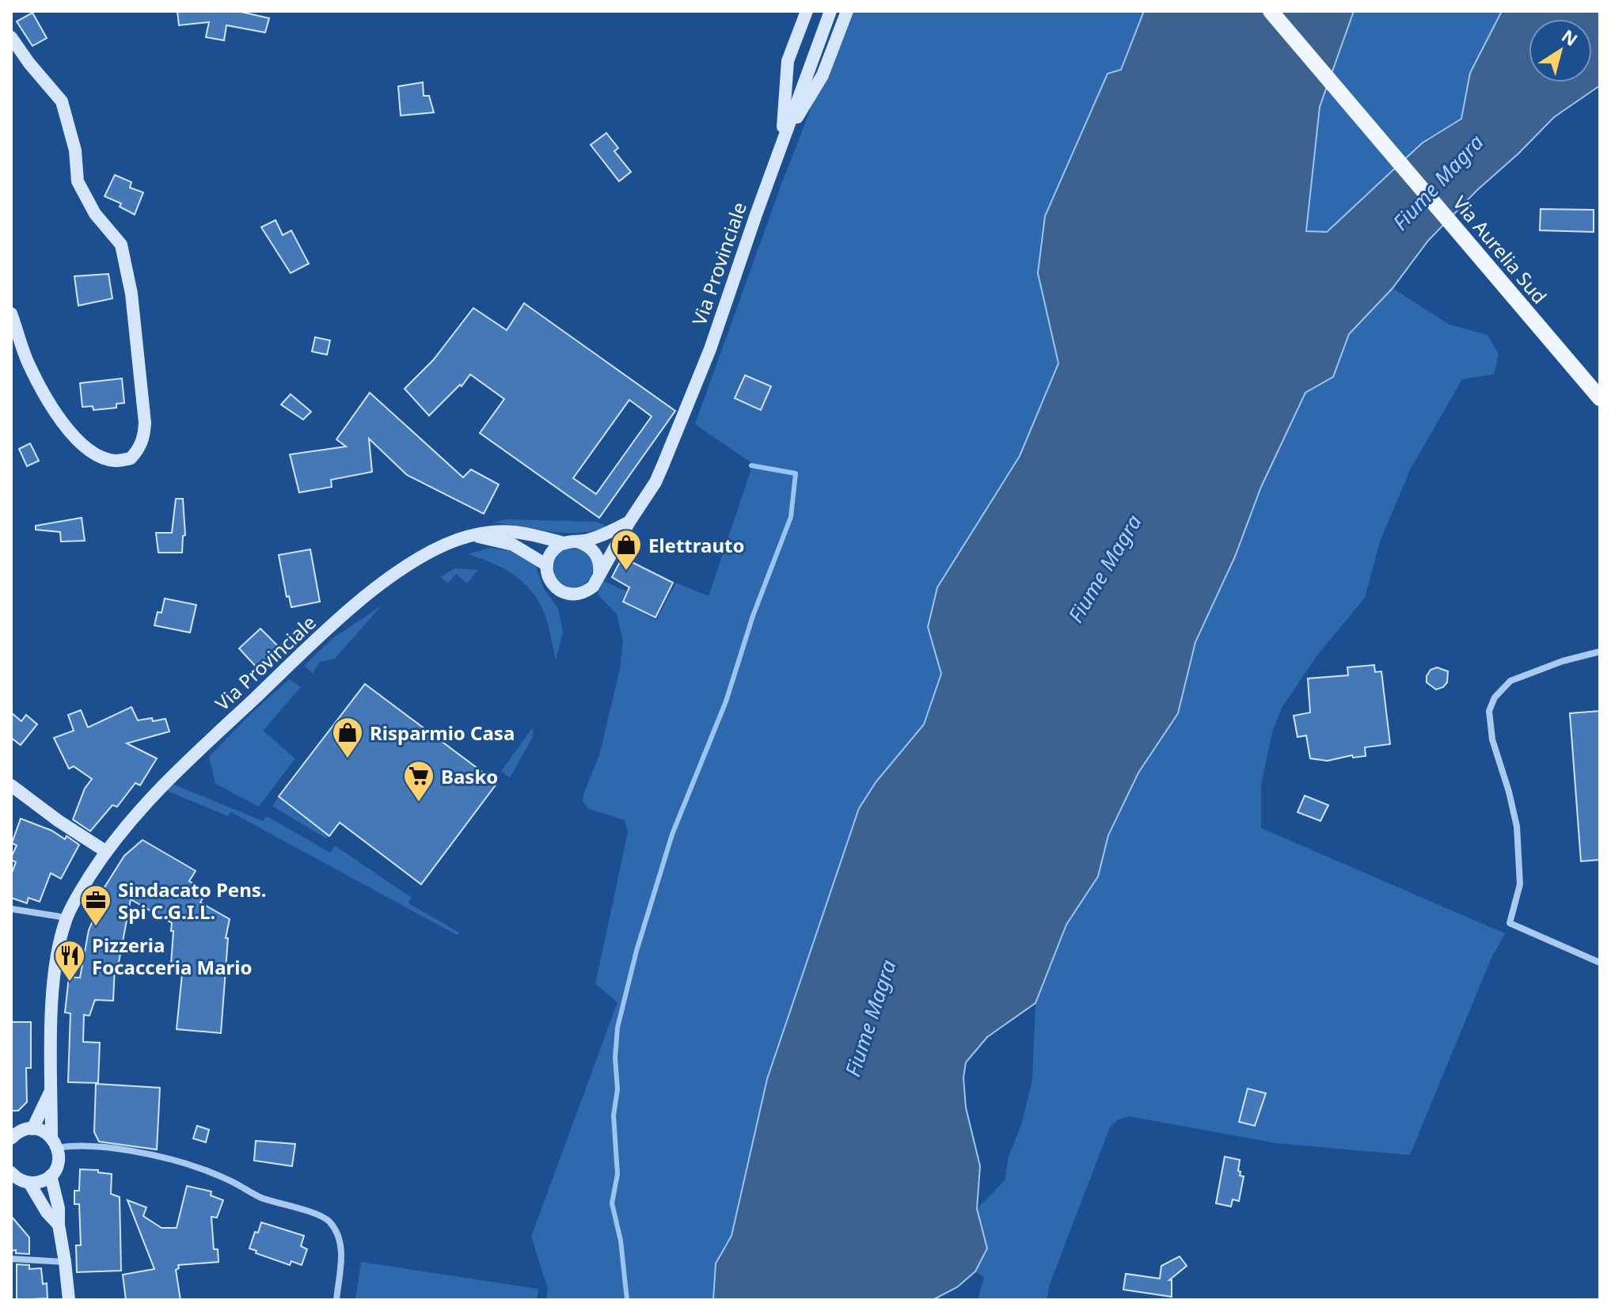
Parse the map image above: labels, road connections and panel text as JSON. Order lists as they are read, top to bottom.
{
  "streets": {
    "main road": ["Via Aurelia Sud", "Via Provinciale"]
  },
  "water": ["Fiume Magra"],
  "places": {
    "shop": ["Elettrauto", "Risparmio Casa"],
    "supermarket": ["Basko"],
    "office": ["Sindacato Pens. Spi C.G.I.L."],
    "restaurant": ["Pizzeria Focacceria Mario"]
  },
  "north": "top right"
}
